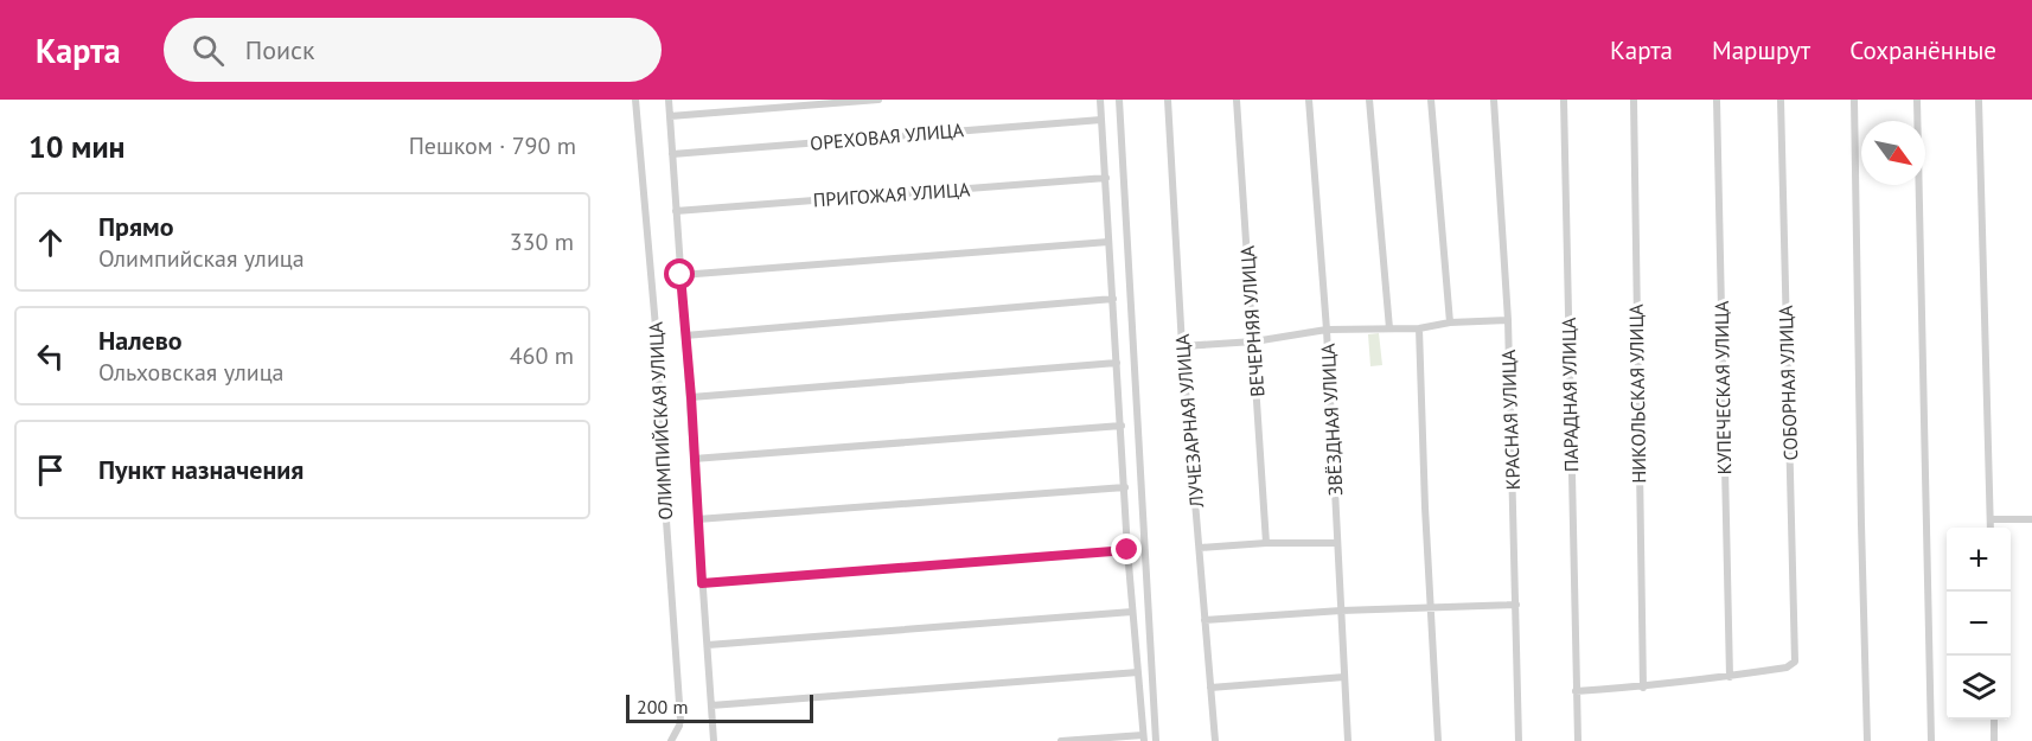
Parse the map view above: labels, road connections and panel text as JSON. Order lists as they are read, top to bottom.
{
  "streets": {
    "street": [
      "ОРЕХОВАЯ УЛИЦА",
      "ПРИГОЖАЯ УЛИЦА",
      "ВЕЧЕРНЯЯ УЛИЦА",
      "СОБОРНАЯ УЛИЦА",
      "КУПЕЧЕСКАЯ УЛИЦА",
      "НИКОЛЬСКАЯ УЛИЦА",
      "ПАРАДНАЯ УЛИЦА",
      "ЗВЁЗДНАЯ УЛИЦА",
      "КРАСНАЯ УЛИЦА",
      "ОЛИМПИЙСКАЯ УЛИЦА",
      "ЛУЧЕЗАРНАЯ УЛИЦА"
    ]
  },
  "crossings": [
    ["ОРЕХОВАЯ УЛИЦА", "ОЛИМПИЙСКАЯ УЛИЦА"],
    ["ПРИГОЖАЯ УЛИЦА", "ОЛИМПИЙСКАЯ УЛИЦА"],
    ["СОБОРНАЯ УЛИЦА", "КУПЕЧЕСКАЯ УЛИЦА"]
  ],
  "scale_bar": "200 m",
  "north": "bottom right",
  "page": {
    "header": "Карта",
    "search": "Поиск",
    "nav": ["Карта", "Маршрут", "Сохранённые"],
    "heading": ["10 мин", "Пешком · 790 m"],
    "list": [
      ["Прямо", "Олимпийская улица", "330 m"],
      ["Налево", "Ольховская улица", "460 m"],
      "Пункт назначения"
    ],
    "map_buttons": ["+", "−"],
    "scale": "200 m"
  }
}
